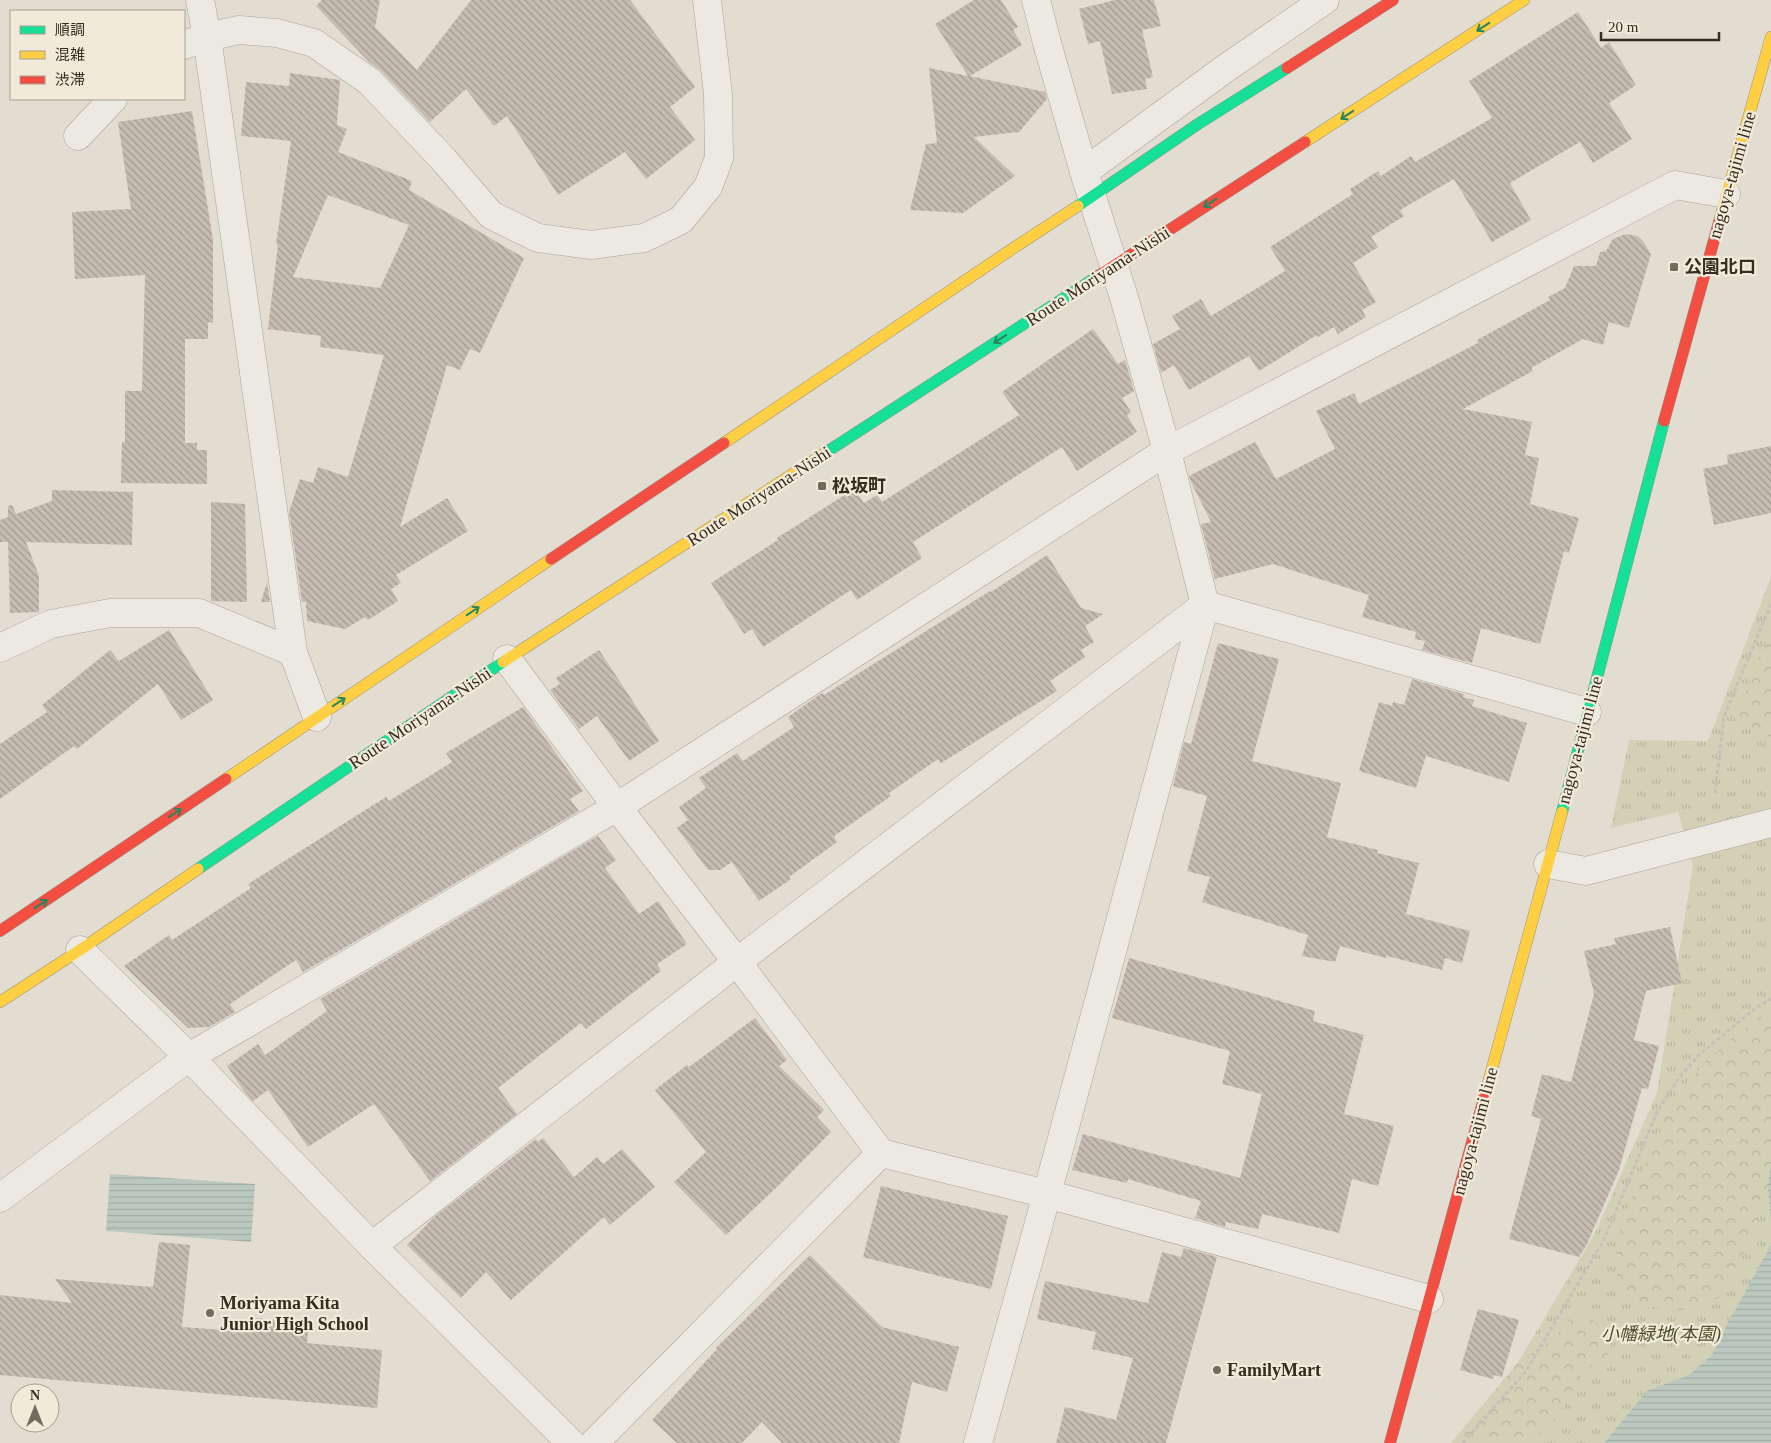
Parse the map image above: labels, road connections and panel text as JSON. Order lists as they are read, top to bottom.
{
  "streets": {
    "main road": ["nagoya-tajimi line", "Route Moriyama-Nishi"]
  },
  "parks": ["小幡緑地(本園)"],
  "places": {
    "transit": ["公園北口", "松坂町"],
    "other": ["Moriyama Kita Junior High School", "FamilyMart"]
  },
  "legend": ["順調", "混雑", "渋滞"],
  "scale_bar": "20 m",
  "north": "top"
}
